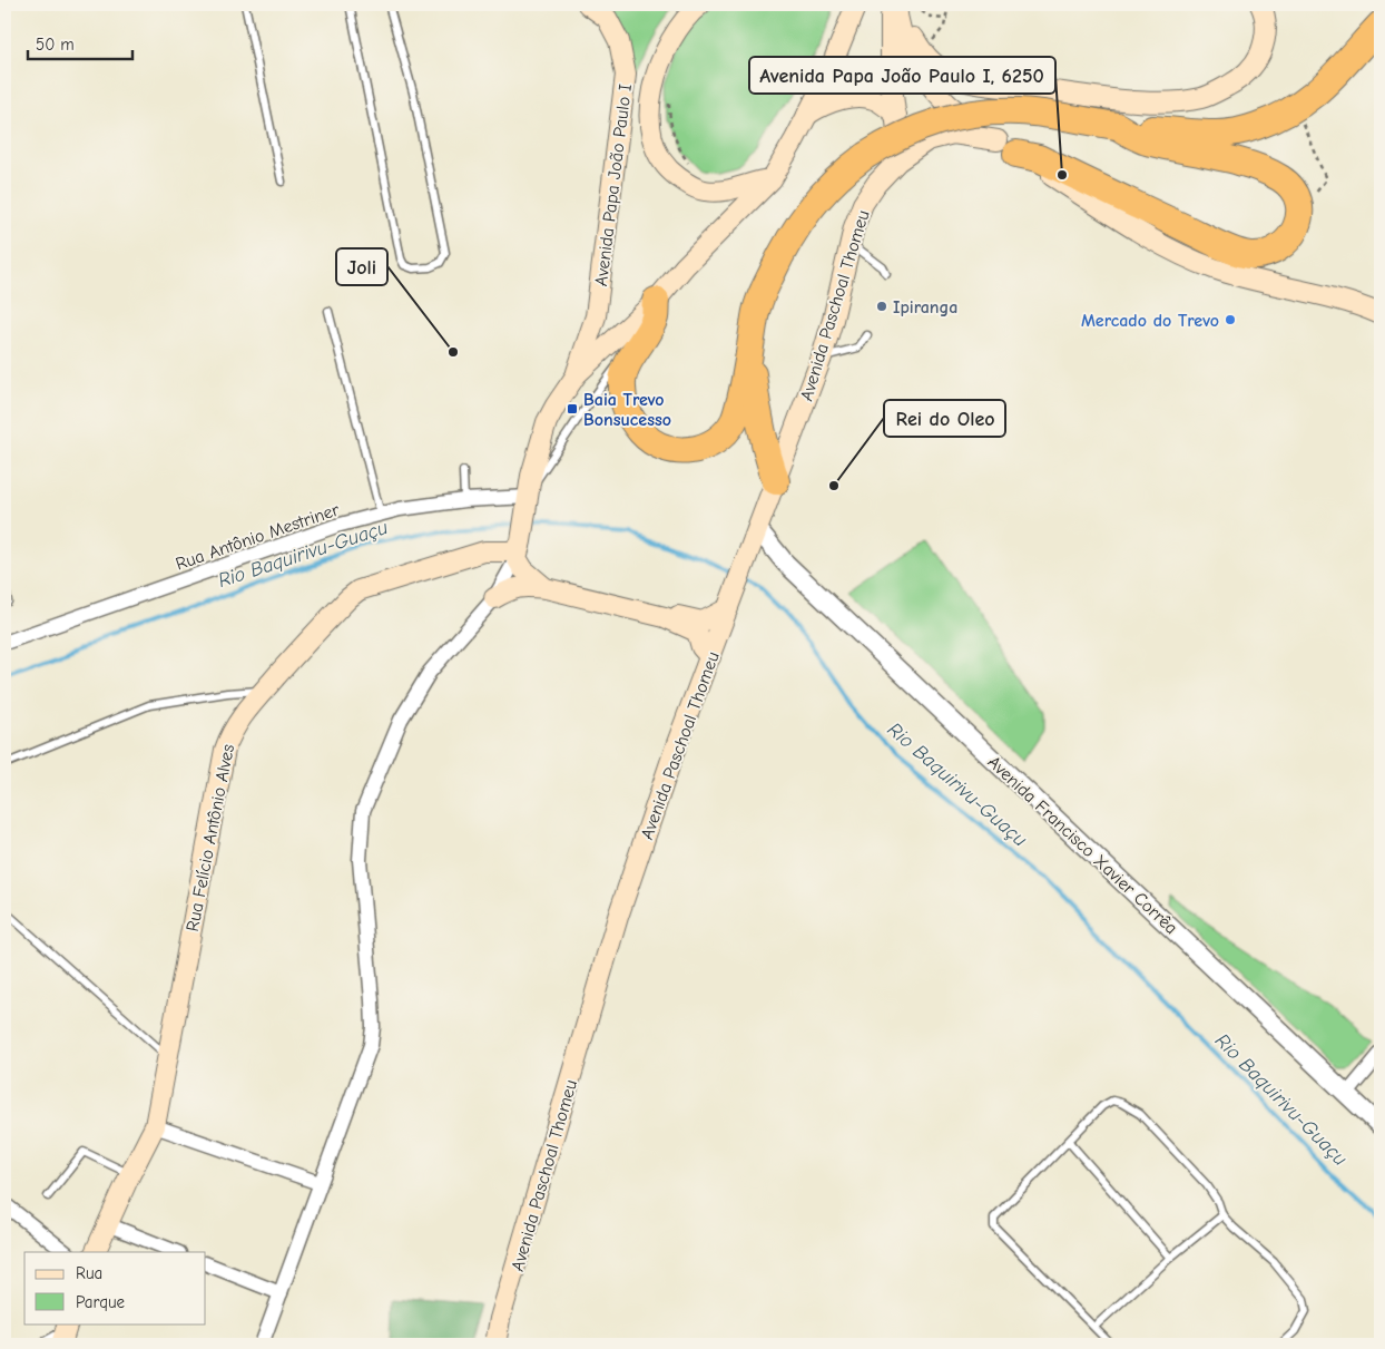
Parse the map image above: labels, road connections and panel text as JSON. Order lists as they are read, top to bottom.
{
  "streets": {
    "main road": ["Avenida Papa João Paulo I", "Avenida Paschoal Thomeu", "Rua Felício Antônio Alves"],
    "street": ["Rua Antônio Mestriner", "Avenida Francisco Xavier Corrêa"]
  },
  "crossings": [
    ["Avenida Paschoal Thomeu", "Avenida Francisco Xavier Corrêa"]
  ],
  "water": ["Rio Baquirivu-Guaçu"],
  "places": {
    "other": [
      "Avenida Papa João Paulo I, 6250",
      "Ipiranga",
      "Mercado do Trevo",
      "Joli",
      "Rei do Oleo"
    ],
    "transit": ["Baia Trevo Bonsucesso"]
  },
  "legend": ["Rua", "Parque"],
  "scale_bar": "50 m"
}
